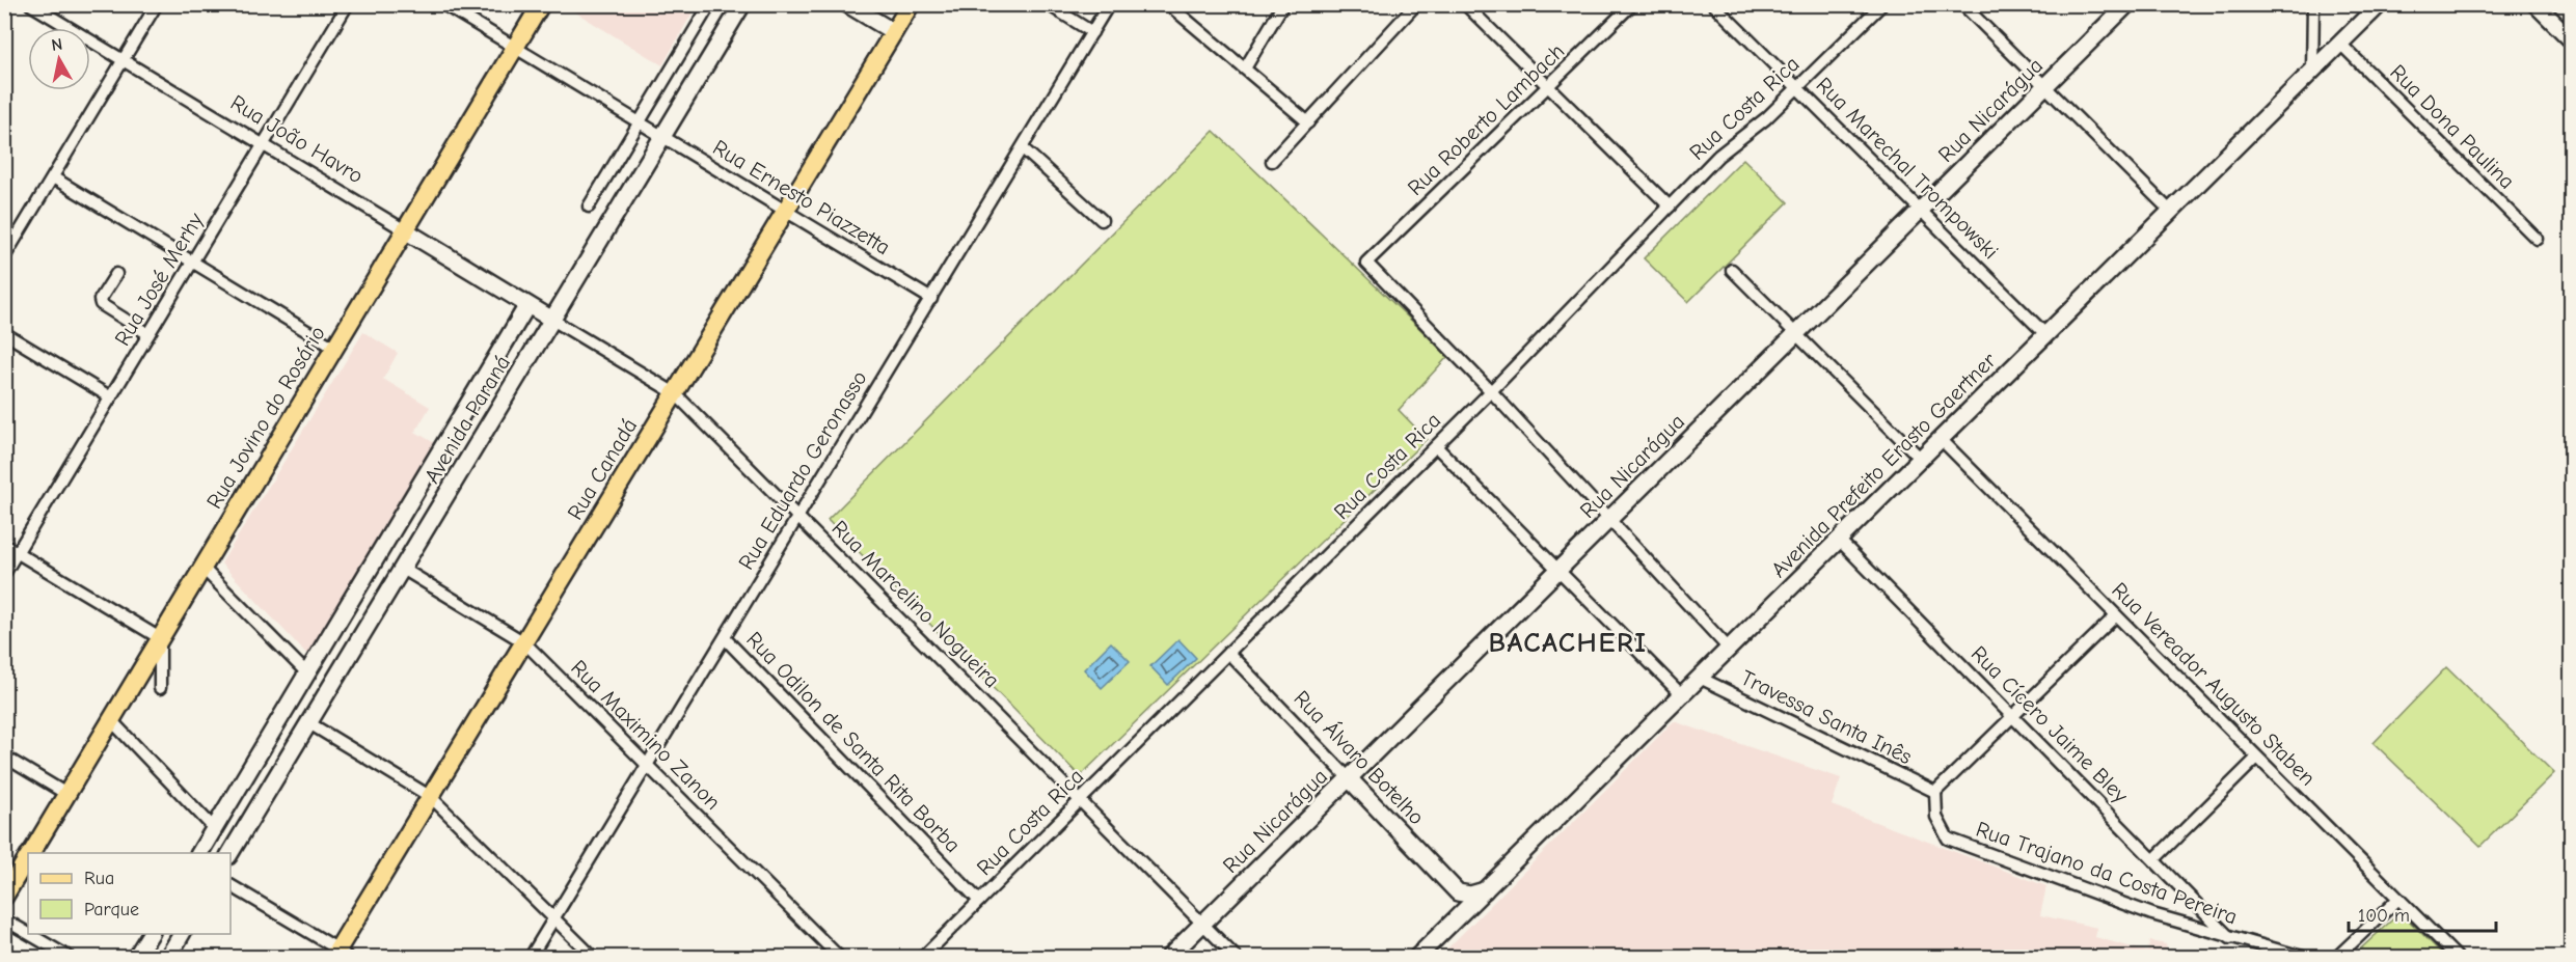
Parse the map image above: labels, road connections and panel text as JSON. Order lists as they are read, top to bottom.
{
  "streets": {
    "main road": [
      "Rua Nicarágua",
      "Rua João Havro",
      "Rua Jovino do Rosário",
      "Avenida Paraná",
      "Avenida Prefeito Erasto Gaertner",
      "Rua Canadá",
      "Rua Álvaro Botelho"
    ],
    "street": [
      "Rua Costa Rica",
      "Rua Roberto Lambach",
      "Rua Dona Paulina",
      "Rua Marechal Trompowski",
      "Rua Ernesto Piazzetta",
      "Rua José Merhy",
      "Rua Eduardo Geronasso",
      "Rua Marcelino Nogueira",
      "Rua Vereador Augusto Staben",
      "Travessa Santa Inês",
      "Rua Cícero Jaime Bley",
      "Rua Maximino Zanon",
      "Rua Odilon de Santa Rita Borba",
      "Rua Trajano da Costa Pereira"
    ]
  },
  "crossings": [
    ["Rua Costa Rica", "Rua Roberto Lambach"],
    ["Rua Costa Rica", "Rua Marechal Trompowski"],
    ["Rua Costa Rica", "Rua Marcelino Nogueira"],
    ["Rua Costa Rica", "Rua Odilon de Santa Rita Borba"],
    ["Rua Costa Rica", "Rua Álvaro Botelho"],
    ["Rua Nicarágua", "Rua Marechal Trompowski"],
    ["Rua Nicarágua", "Rua Marcelino Nogueira"],
    ["Rua Nicarágua", "Rua Álvaro Botelho"],
    ["Rua Dona Paulina", "Avenida Prefeito Erasto Gaertner"],
    ["Rua João Havro", "Rua José Merhy"],
    ["Rua João Havro", "Rua Jovino do Rosário"],
    ["Rua João Havro", "Avenida Paraná"],
    ["Rua João Havro", "Rua Marcelino Nogueira"],
    ["Rua Marechal Trompowski", "Avenida Prefeito Erasto Gaertner"],
    ["Rua Ernesto Piazzetta", "Rua Jovino do Rosário"],
    ["Rua Ernesto Piazzetta", "Avenida Paraná"],
    ["Rua Ernesto Piazzetta", "Rua Canadá"],
    ["Rua Ernesto Piazzetta", "Rua Eduardo Geronasso"],
    ["Avenida Paraná", "Rua Marcelino Nogueira"],
    ["Avenida Paraná", "Rua Maximino Zanon"],
    ["Avenida Prefeito Erasto Gaertner", "Rua Vereador Augusto Staben"],
    ["Avenida Prefeito Erasto Gaertner", "Travessa Santa Inês"],
    ["Avenida Prefeito Erasto Gaertner", "Rua Cícero Jaime Bley"],
    ["Rua Canadá", "Rua Marcelino Nogueira"],
    ["Rua Canadá", "Rua Maximino Zanon"],
    ["Rua Eduardo Geronasso", "Rua Marcelino Nogueira"],
    ["Rua Eduardo Geronasso", "Rua Maximino Zanon"],
    ["Rua Eduardo Geronasso", "Rua Odilon de Santa Rita Borba"],
    ["Travessa Santa Inês", "Rua Trajano da Costa Pereira"],
    ["Rua Cícero Jaime Bley", "Rua Trajano da Costa Pereira"]
  ],
  "districts": ["BACACHERI"],
  "legend": ["Rua", "Parque"],
  "scale_bar": "100 m",
  "north": "top"
}
